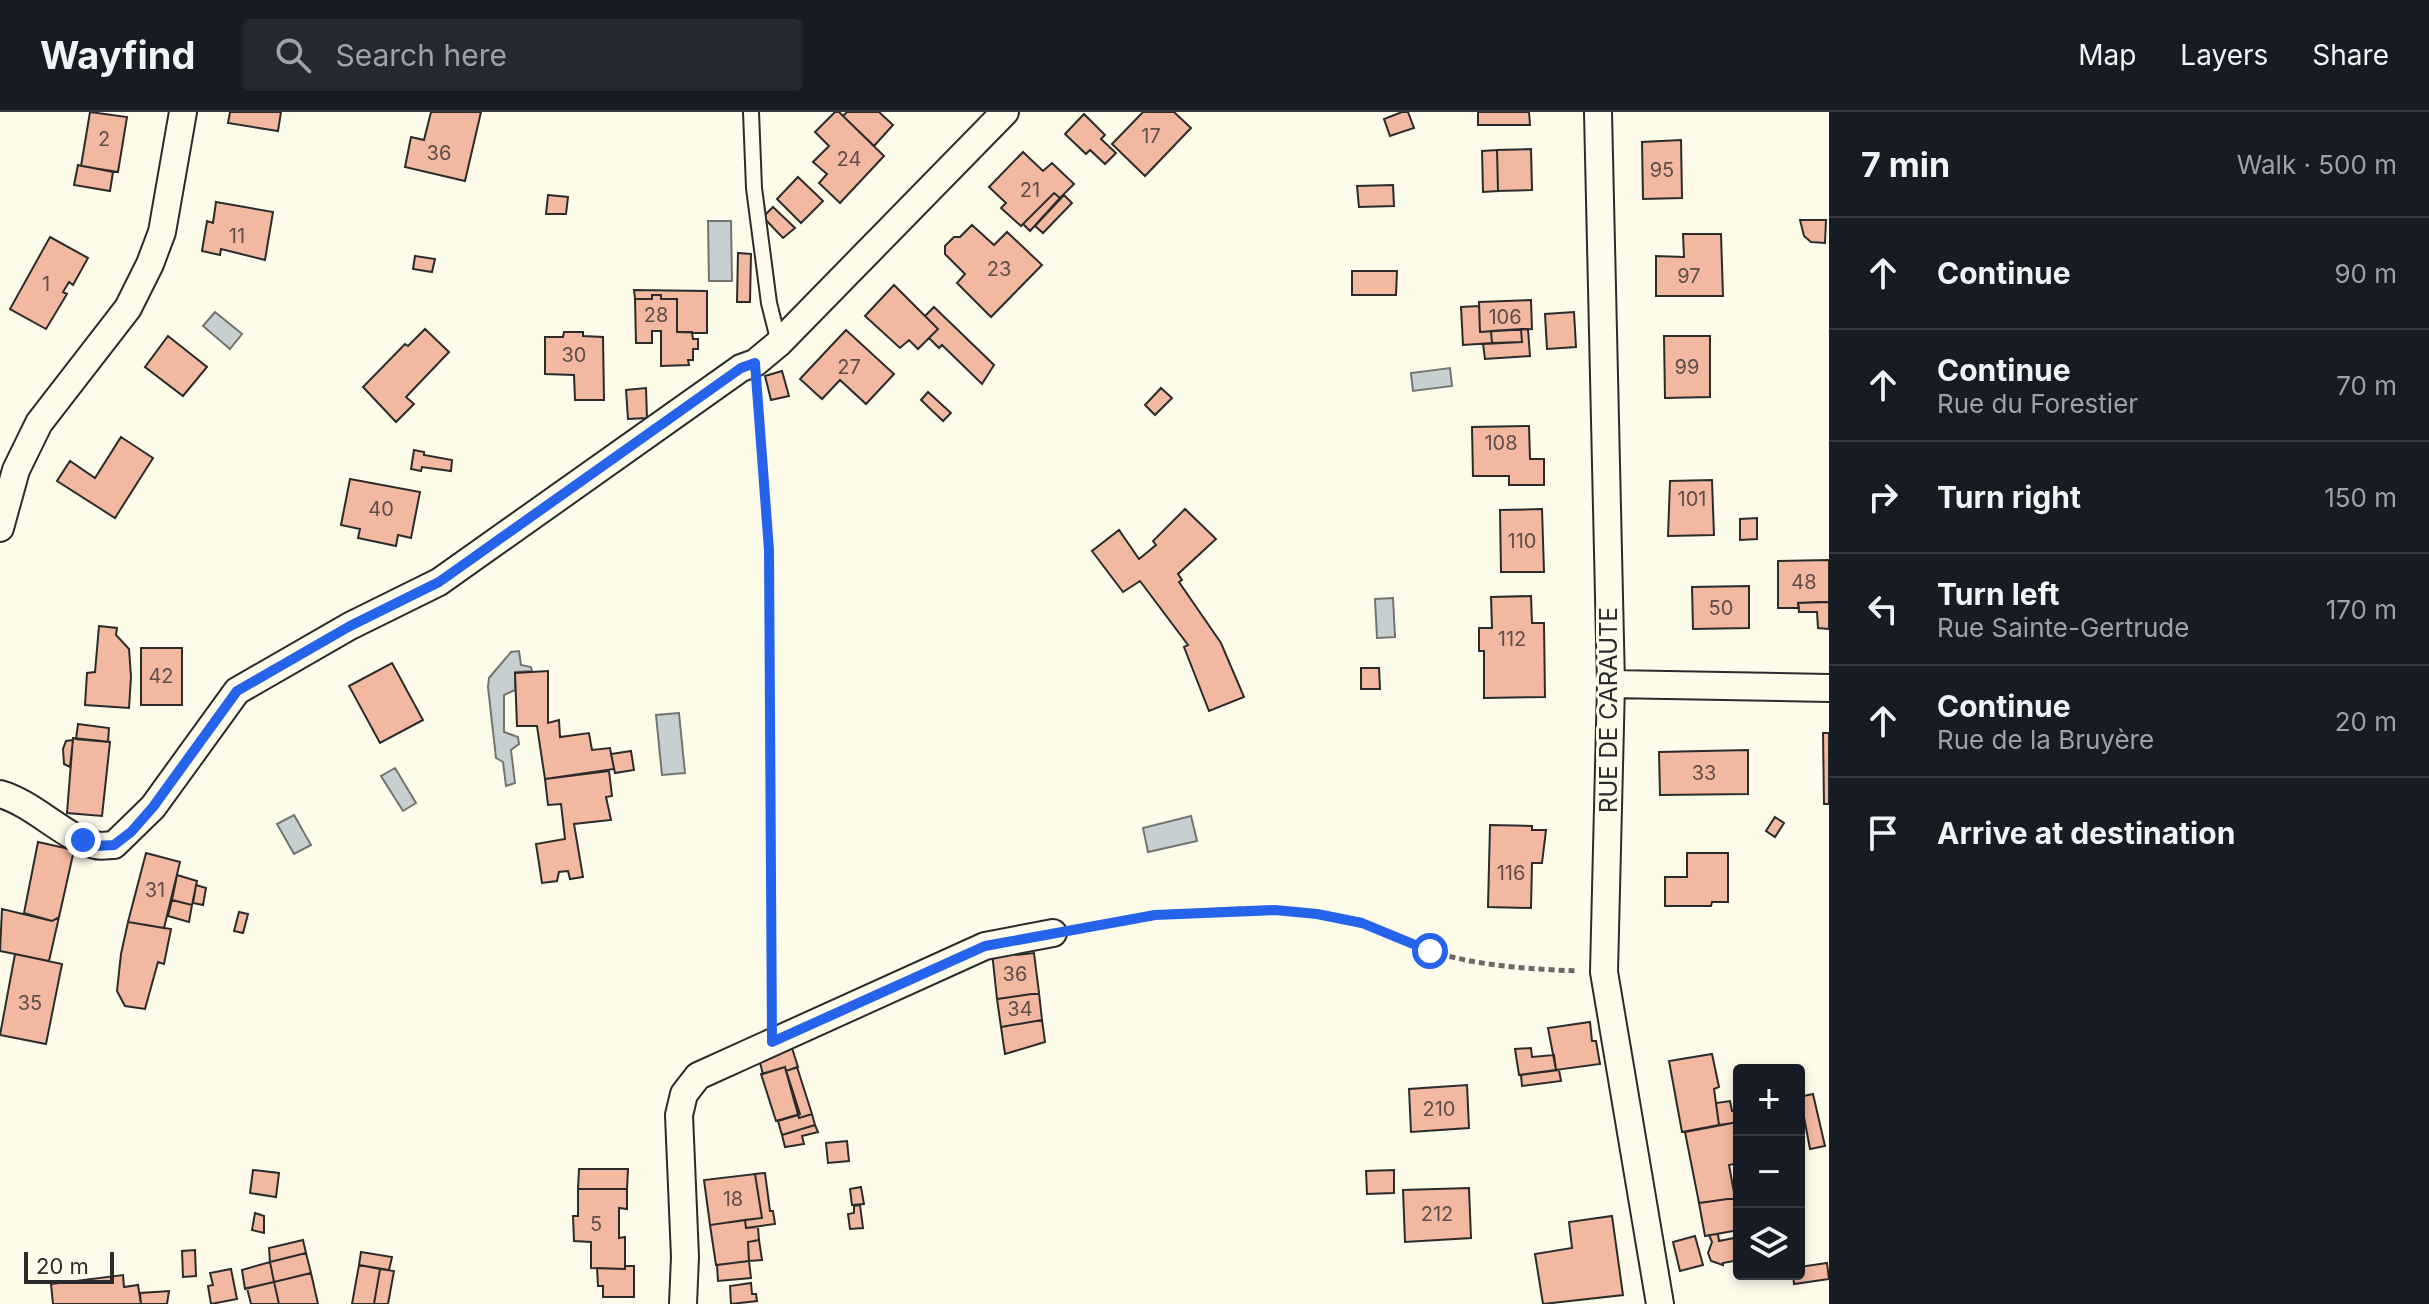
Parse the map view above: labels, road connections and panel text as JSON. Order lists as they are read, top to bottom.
{
  "streets": {
    "street": ["RUE DE CARAUTE"]
  },
  "house_numbers": [
    "17",
    "2",
    "36",
    "24",
    "95",
    "21",
    "11",
    "23",
    "97",
    "1",
    "28",
    "106",
    "30",
    "27",
    "99",
    "108",
    "101",
    "40",
    "110",
    "48",
    "50",
    "112",
    "42",
    "33",
    "116",
    "31",
    "36",
    "35",
    "34",
    "210",
    "18",
    "212",
    "5"
  ],
  "scale_bar": "20 m",
  "page": {
    "header": "Wayfind",
    "search": "Search here",
    "nav": ["Map", "Layers", "Share"],
    "heading": ["7 min", "Walk · 500 m"],
    "list": [
      ["Continue", "90 m"],
      ["Continue", "Rue du Forestier", "70 m"],
      ["Turn right", "150 m"],
      ["Turn left", "Rue Sainte-Gertrude", "170 m"],
      ["Continue", "Rue de la Bruyère", "20 m"],
      "Arrive at destination"
    ],
    "map_buttons": ["+", "−"],
    "scale": "20 m"
  }
}
